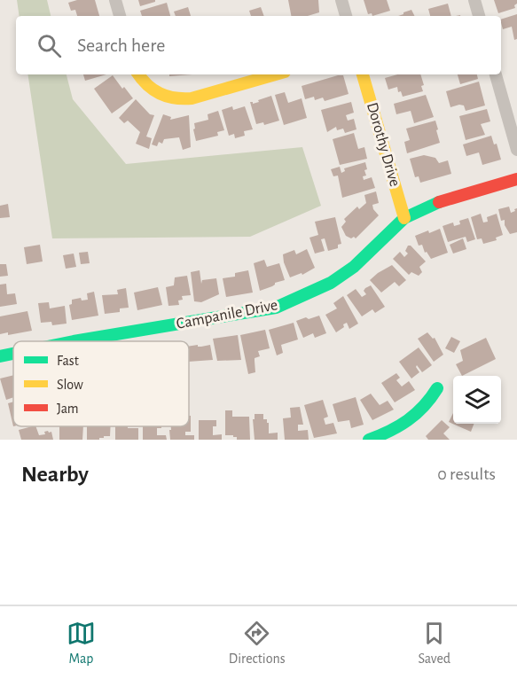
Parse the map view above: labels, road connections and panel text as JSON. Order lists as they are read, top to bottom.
{
  "streets": {
    "street": ["Dorothy Drive", "Campanile Drive"]
  },
  "crossings": [
    ["Dorothy Drive", "Campanile Drive"]
  ],
  "legend": ["Fast", "Slow", "Jam"],
  "page": {
    "search": "Search here",
    "heading": ["Nearby", "0 results"],
    "nav": ["Map", "Directions", "Saved"]
  }
}
